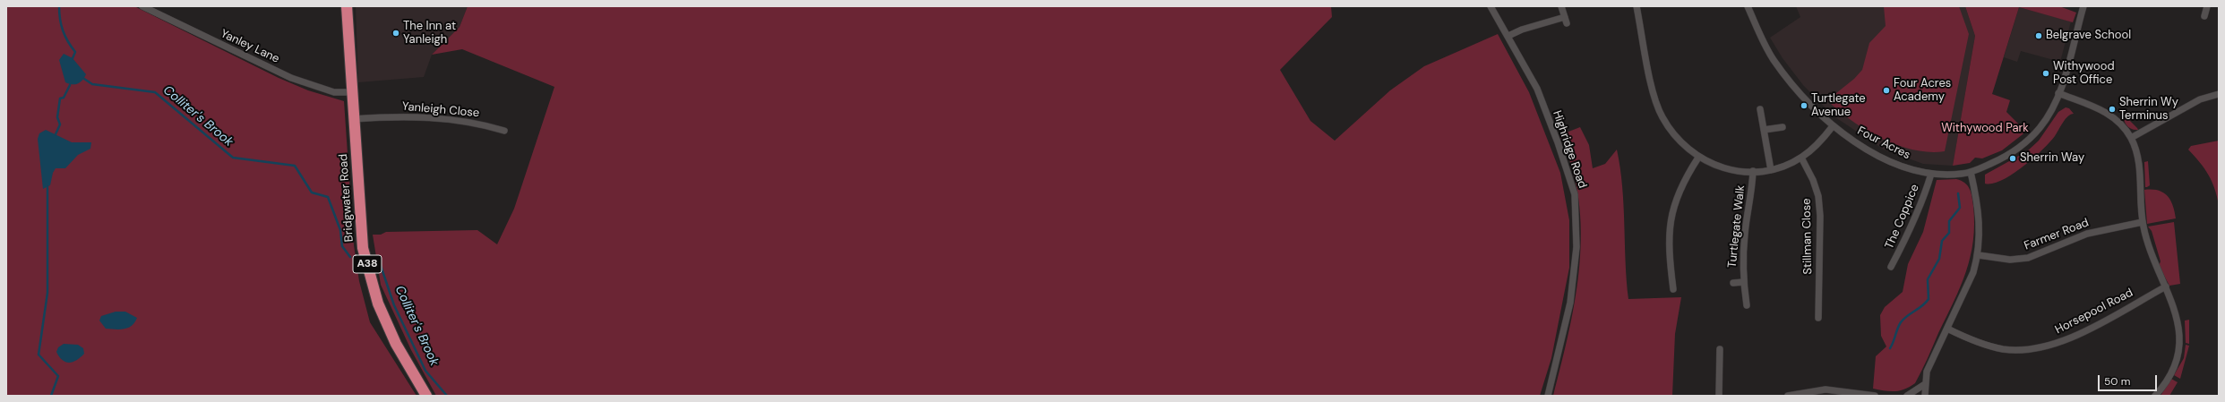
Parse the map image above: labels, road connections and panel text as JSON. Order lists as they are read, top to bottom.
{
  "streets": {
    "highway": ["Bridgwater Road", "A38"],
    "street": [
      "Yanley Lane",
      "Yanleigh Close",
      "Four Acres",
      "Highridge Road",
      "The Coppice",
      "Turtlegate Walk",
      "Farmer Road",
      "Stillman Close",
      "Horsepool Road"
    ]
  },
  "crossings": [
    ["Yanley Lane", "Bridgwater Road"],
    ["Yanleigh Close", "Bridgwater Road"],
    ["Four Acres", "The Coppice"]
  ],
  "water": ["Colliter's Brook"],
  "parks": ["Withywood Park"],
  "places": [
    "The Inn at Yanleigh",
    "Belgrave School",
    "Withywood Post Office",
    "Four Acres Academy",
    "Turtlegate Avenue",
    "Sherrin Wy Terminus",
    "Sherrin Way"
  ],
  "scale_bar": "50 m"
}
